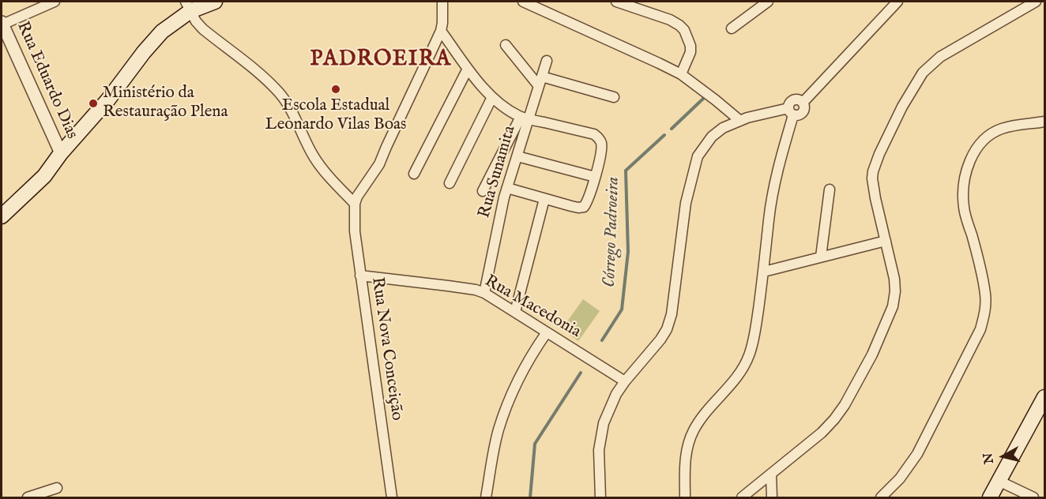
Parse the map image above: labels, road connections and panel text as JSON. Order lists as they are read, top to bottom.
{
  "streets": {
    "street": [
      "Rua Eduardo Dias",
      "Rua Sunamita",
      "Rua Macedonia",
      "Rua Nova Conceição"
    ]
  },
  "crossings": [
    ["Rua Sunamita", "Rua Macedonia"],
    ["Rua Macedonia", "Rua Nova Conceição"]
  ],
  "districts": ["PADROEIRA"],
  "water": ["Córrego Padroeira"],
  "places": ["Escola Estadual Leonardo Vilas Boas", "Ministério da Restauração Plena"],
  "north": "left"
}
